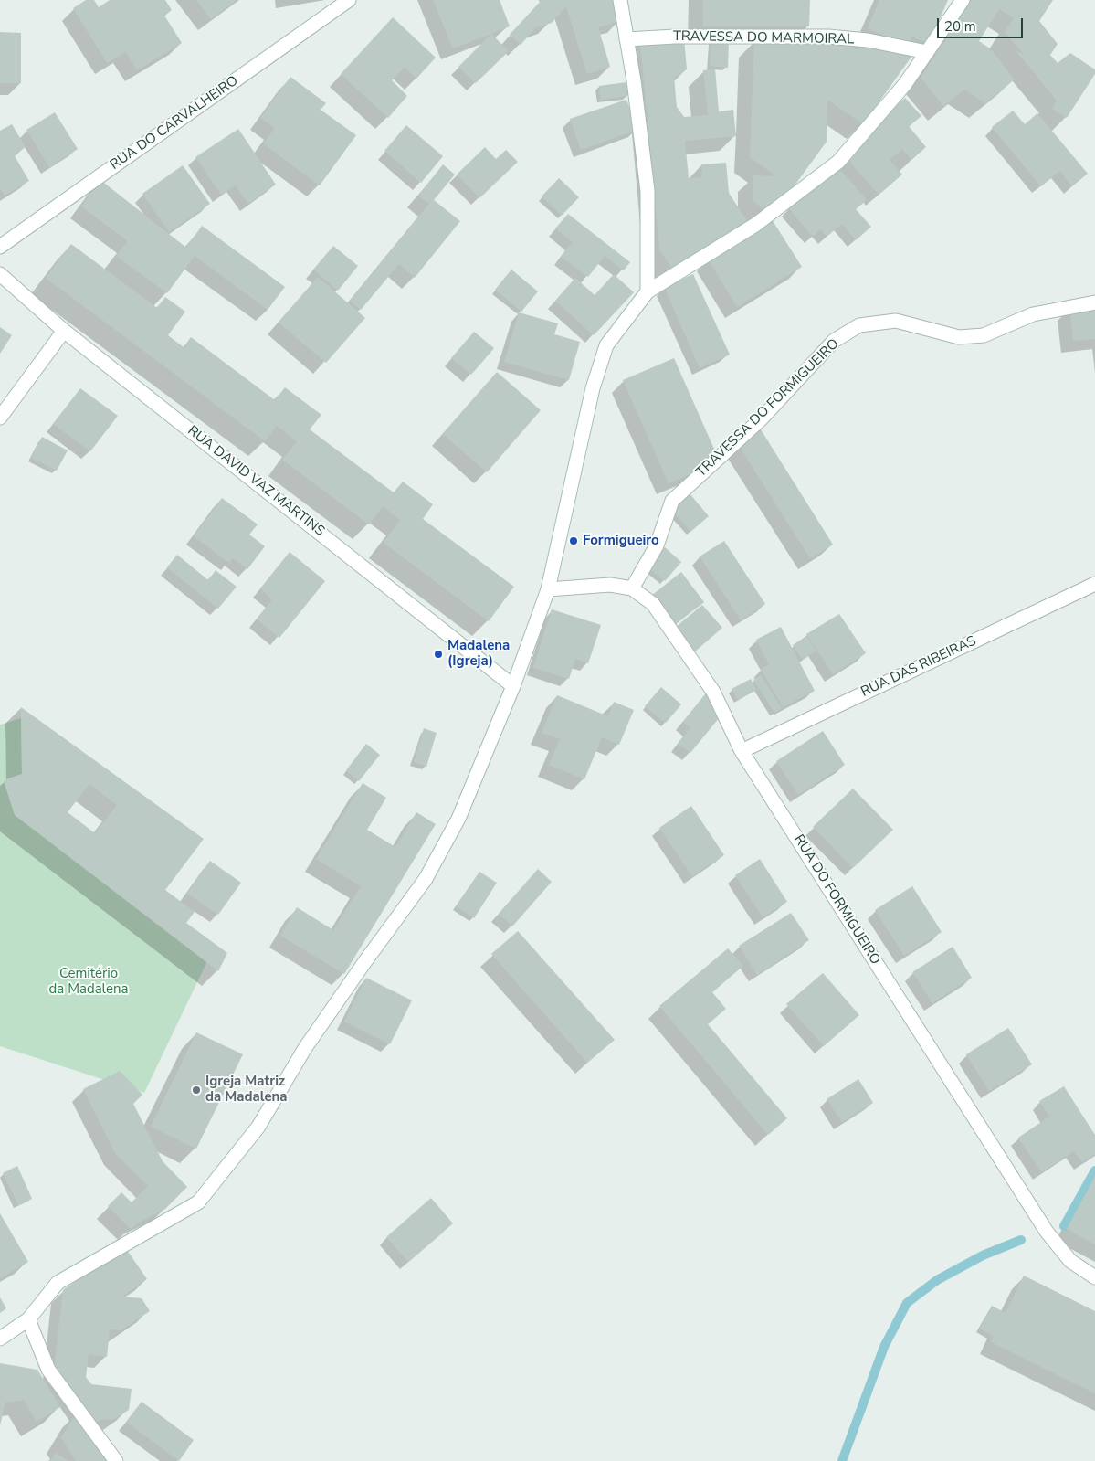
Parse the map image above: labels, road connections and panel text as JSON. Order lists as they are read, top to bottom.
{
  "streets": {
    "street": [
      "TRAVESSA DO MARMOIRAL",
      "RUA DO CARVALHEIRO",
      "TRAVESSA DO FORMIGUEIRO",
      "RUA DAVID VAZ MARTINS",
      "RUA DAS RIBEIRAS",
      "RUA DO FORMIGUEIRO"
    ]
  },
  "crossings": [
    ["TRAVESSA DO FORMIGUEIRO", "RUA DO FORMIGUEIRO"],
    ["RUA DAS RIBEIRAS", "RUA DO FORMIGUEIRO"]
  ],
  "parks": ["Cemitério da Madalena"],
  "places": ["Formigueiro", "Madalena (Igreja)", "Igreja Matriz da Madalena"],
  "scale_bar": "20 m"
}
